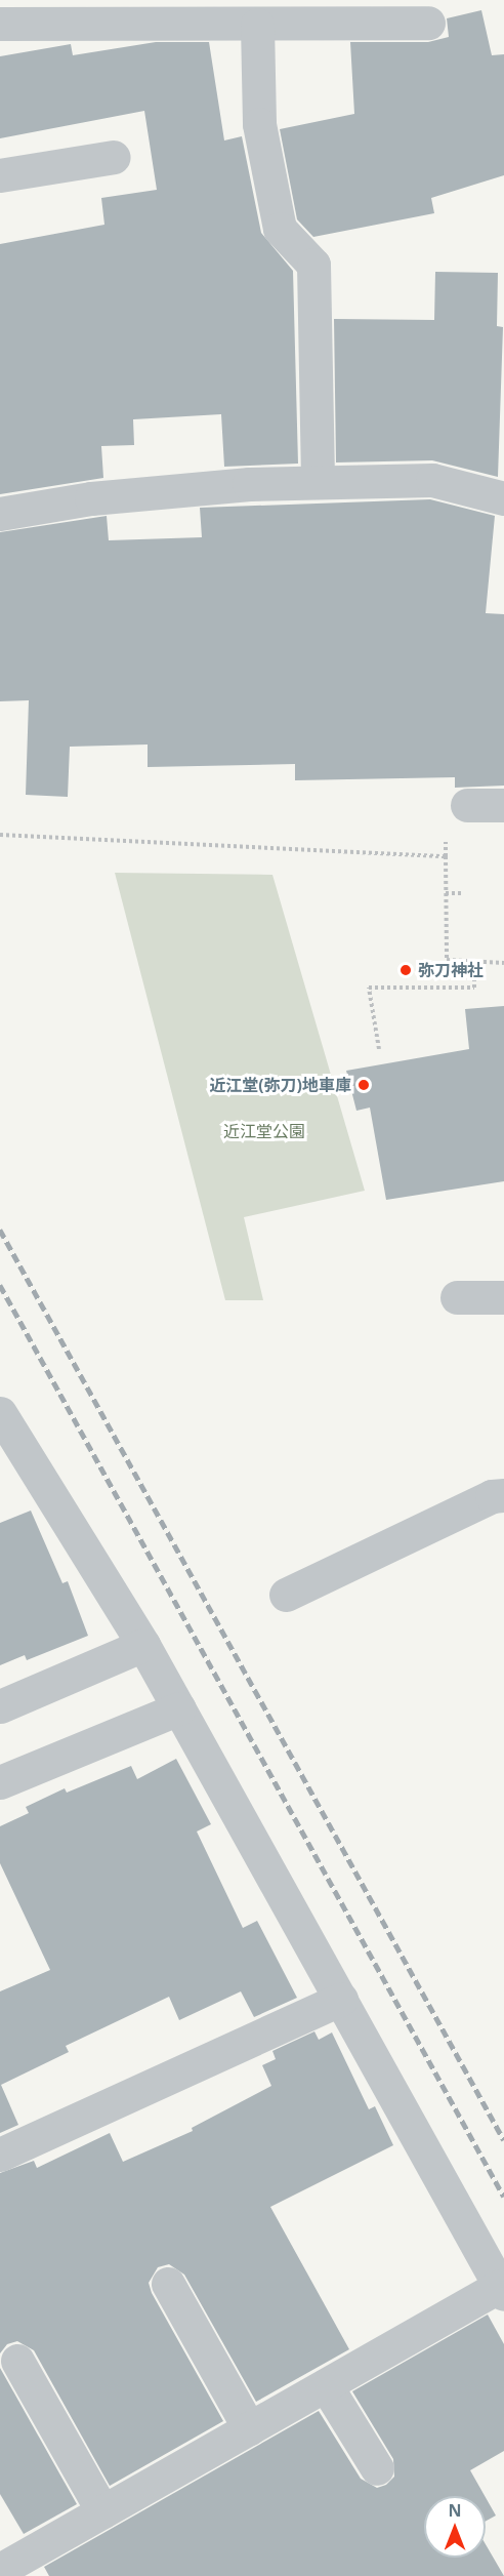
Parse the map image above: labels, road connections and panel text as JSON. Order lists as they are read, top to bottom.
{
  "parks": ["近江堂公園"],
  "places": ["弥刀神社", "近江堂(弥刀)地車庫"],
  "north": "top"
}
